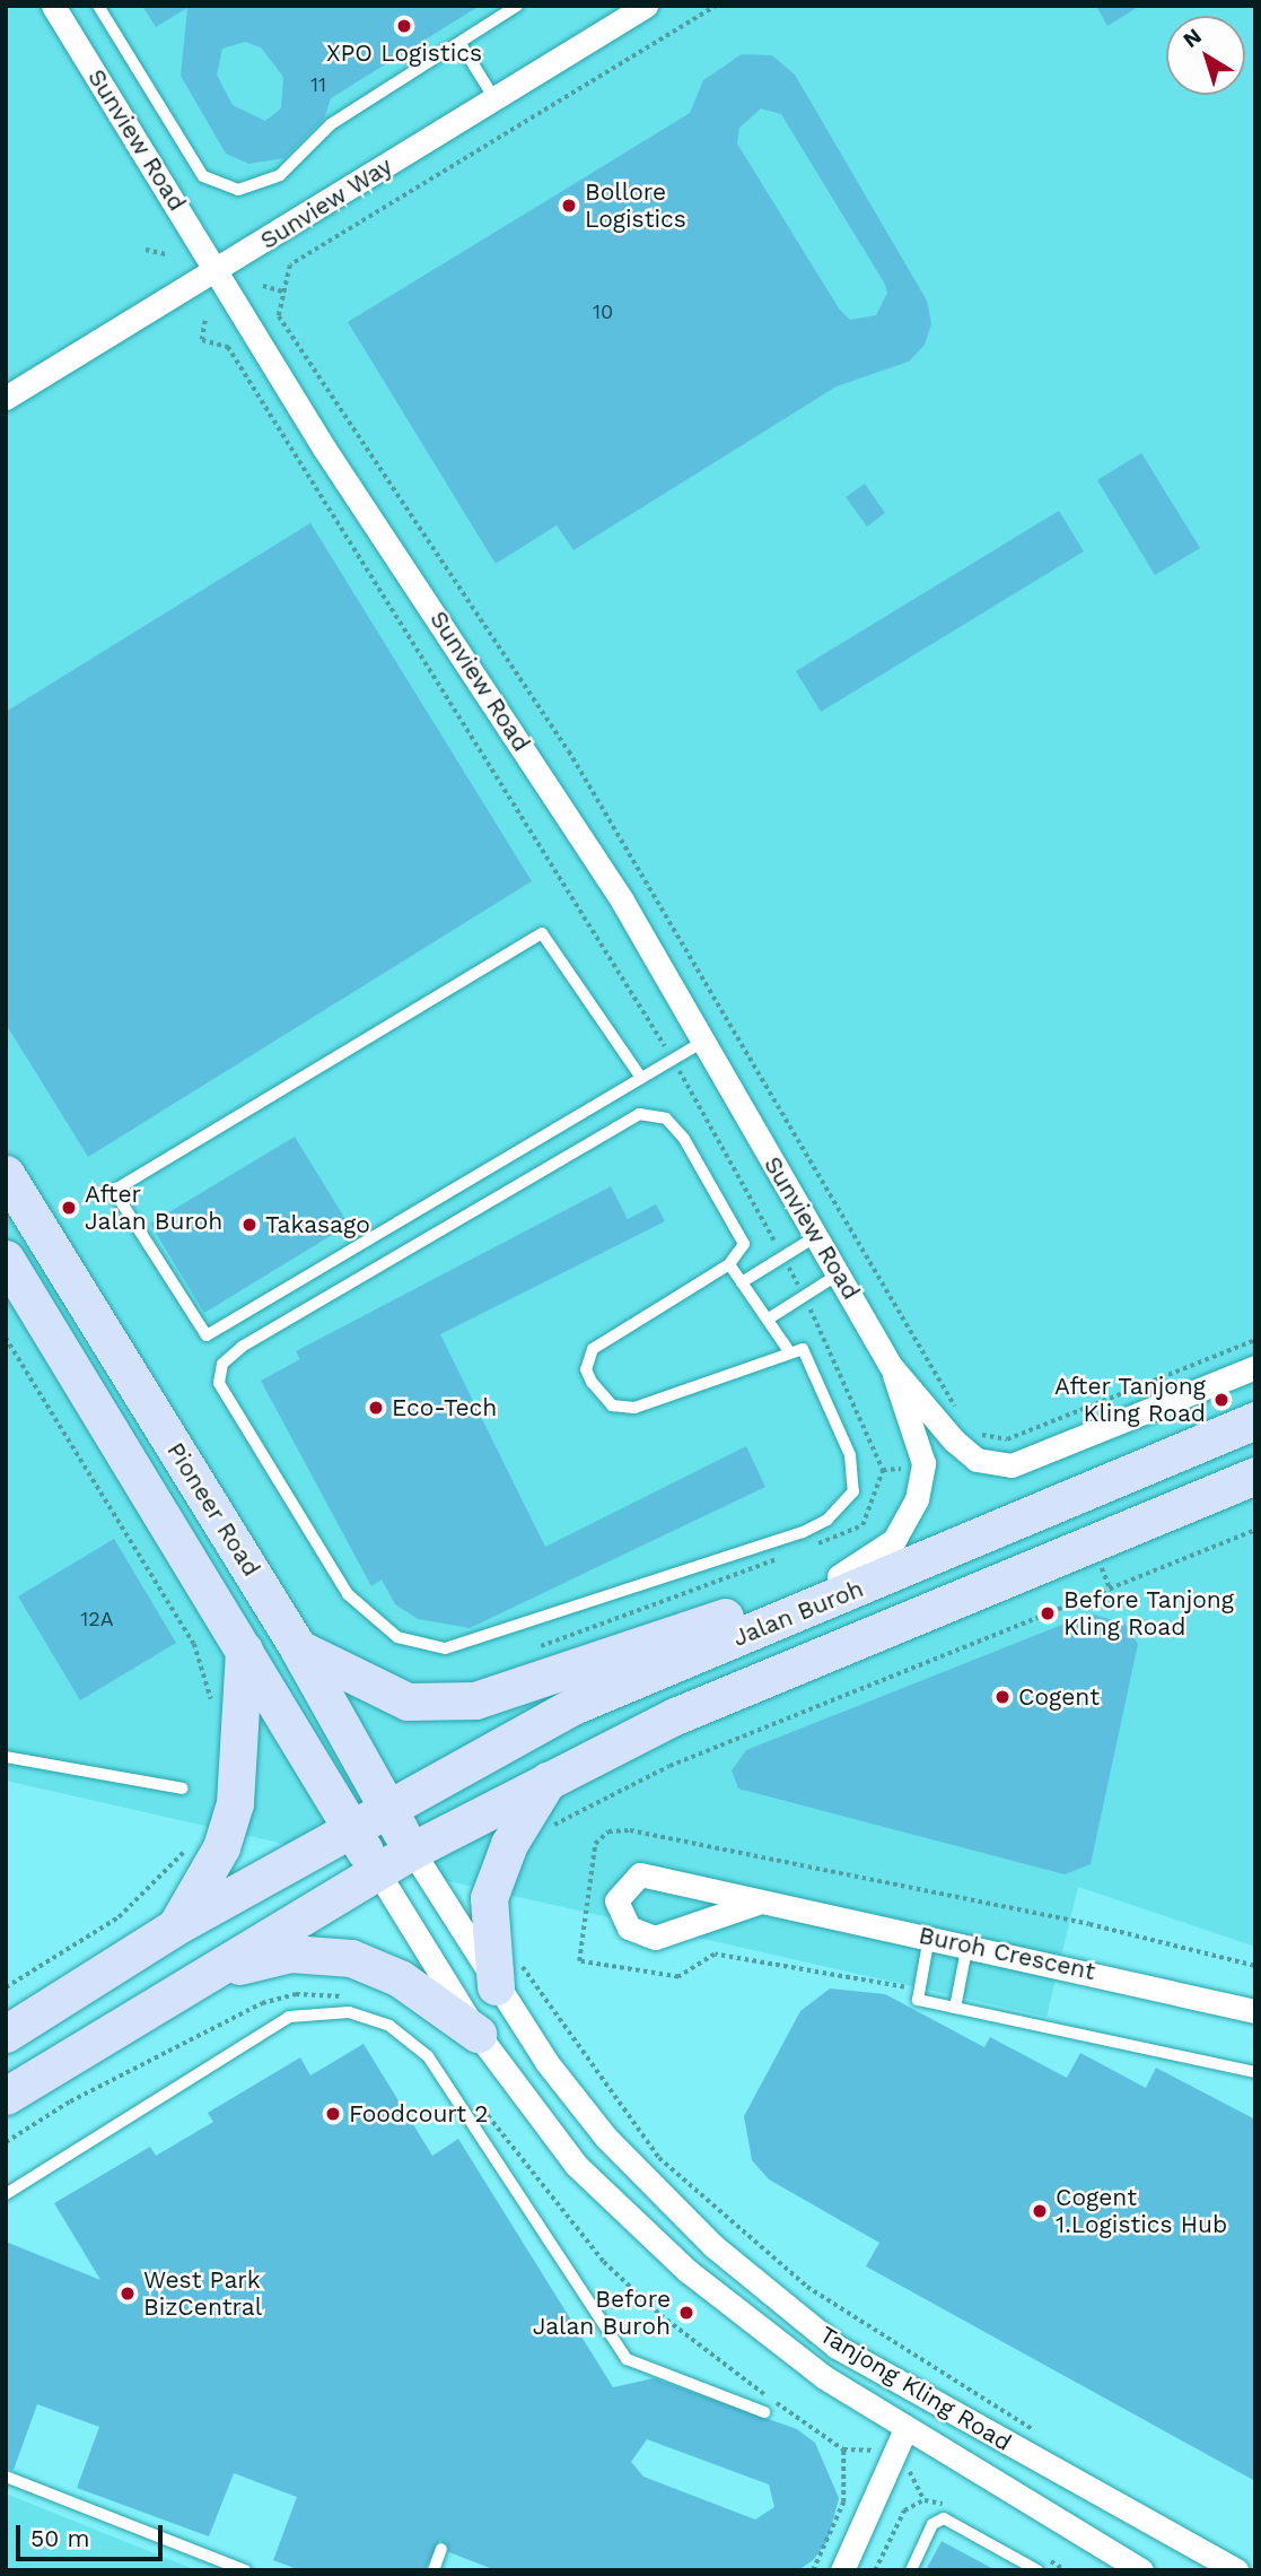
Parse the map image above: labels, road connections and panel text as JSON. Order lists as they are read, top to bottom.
{
  "streets": {
    "main road": ["Pioneer Road", "Jalan Buroh"],
    "street": [
      "Sunview Road",
      "Sunview Way",
      "Buroh Crescent",
      "Tanjong Kling Road"
    ]
  },
  "crossings": [
    ["Sunview Road", "Sunview Way"],
    ["Pioneer Road", "Jalan Buroh"],
    ["Pioneer Road", "Tanjong Kling Road"],
    ["Jalan Buroh", "Tanjong Kling Road"]
  ],
  "places": [
    "XPO Logistics",
    "Bollore Logistics",
    "After Jalan Buroh",
    "Takasago",
    "After Tanjong Kling Road",
    "Eco-Tech",
    "Before Tanjong Kling Road",
    "Cogent",
    "Foodcourt 2",
    "Cogent 1.Logistics Hub",
    "West Park BizCentral",
    "Before Jalan Buroh"
  ],
  "house_numbers": ["11", "10", "12A"],
  "scale_bar": "50 m",
  "north": "top left"
}
